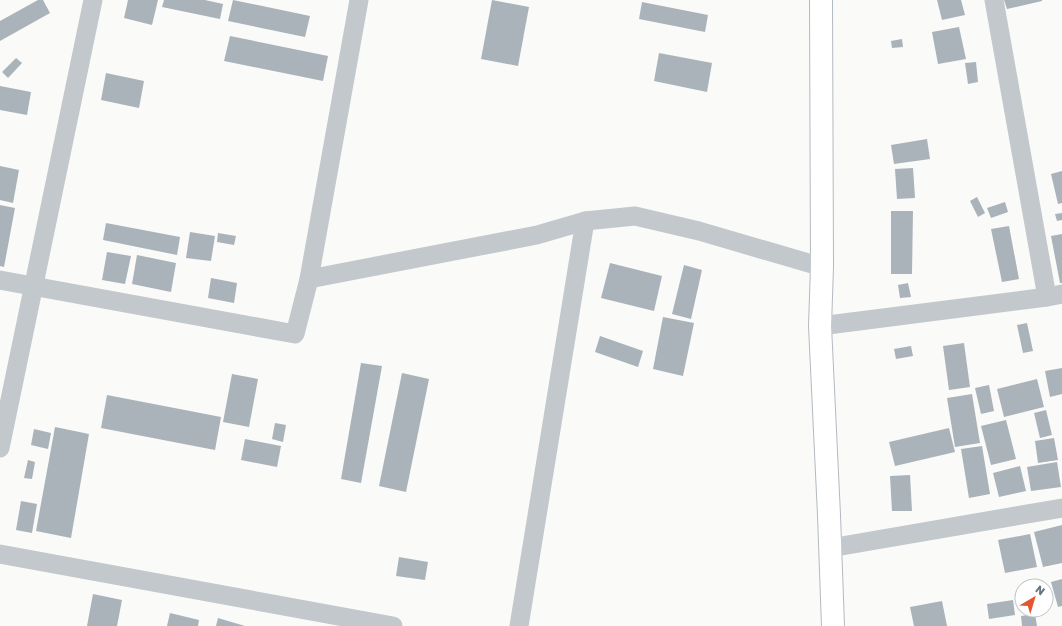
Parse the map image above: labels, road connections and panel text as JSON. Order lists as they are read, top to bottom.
{
  "north": "top right"
}
